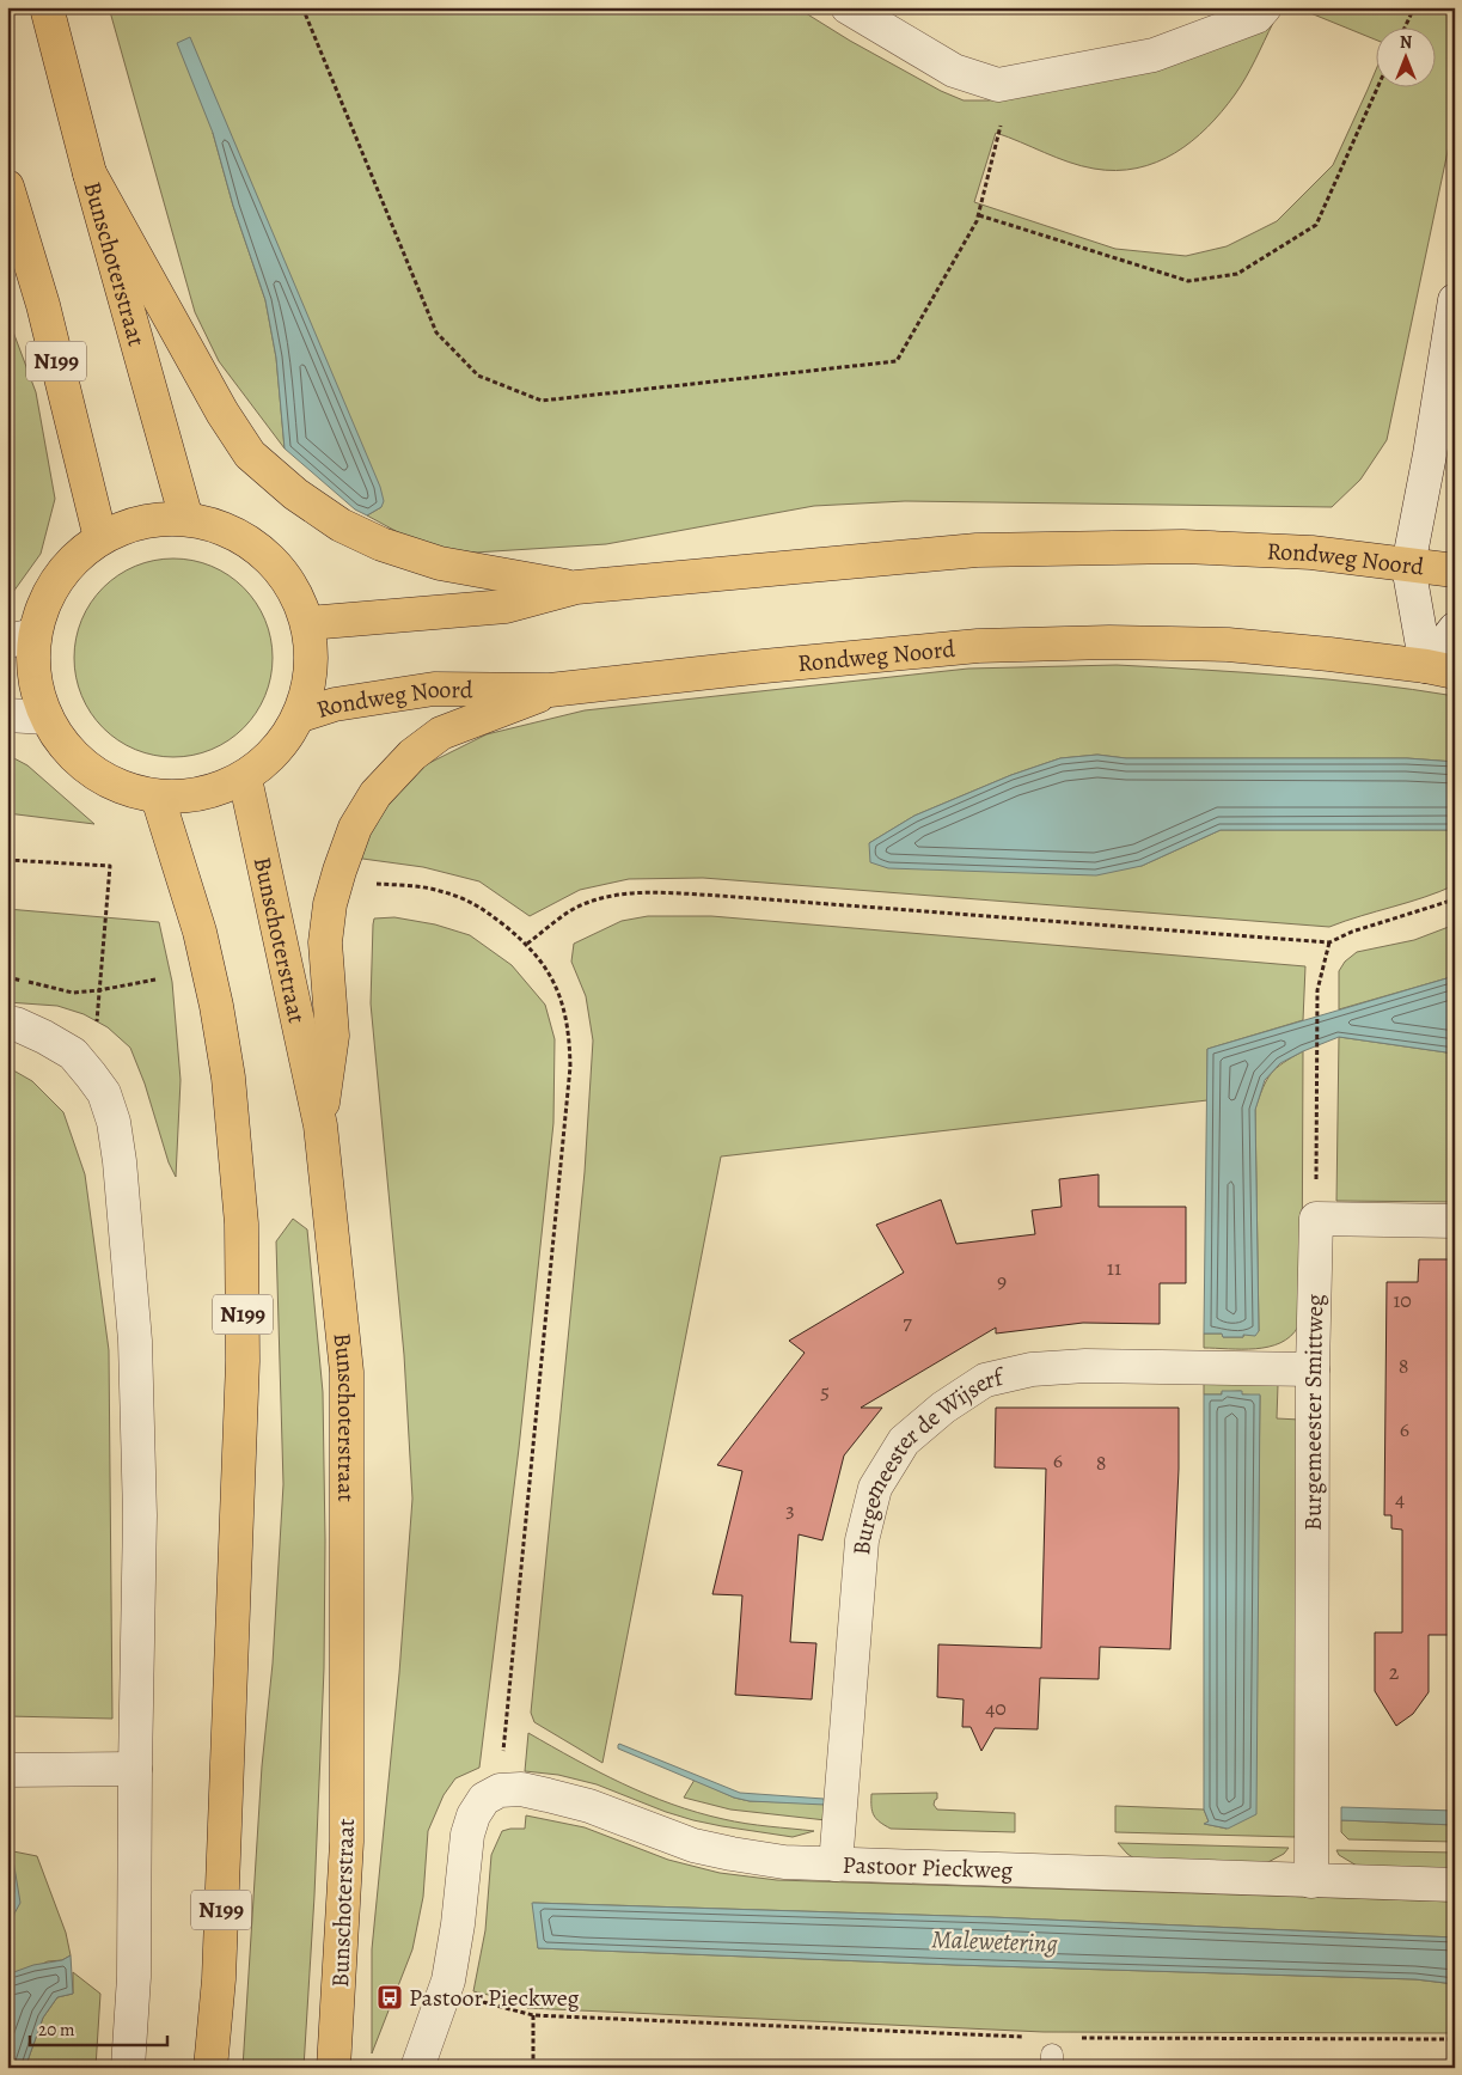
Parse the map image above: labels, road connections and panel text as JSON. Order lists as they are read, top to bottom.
{
  "streets": {
    "main road": ["Bunschoterstraat", "N199", "Rondweg Noord"],
    "street": ["Burgemeester Smittweg", "Burgemeester de Wijserf", "Pastoor Pieckweg"]
  },
  "crossings": [
    ["Burgemeester Smittweg", "Burgemeester de Wijserf"],
    ["Burgemeester Smittweg", "Pastoor Pieckweg"],
    ["Burgemeester de Wijserf", "Pastoor Pieckweg"]
  ],
  "water": ["Malewetering"],
  "places": {
    "bus stop": ["Pastoor Pieckweg"]
  },
  "house_numbers": [
    "11",
    "9",
    "10",
    "7",
    "8",
    "5",
    "6",
    "6",
    "8",
    "4",
    "3",
    "2",
    "40"
  ],
  "scale_bar": "20 m",
  "north": "top"
}
